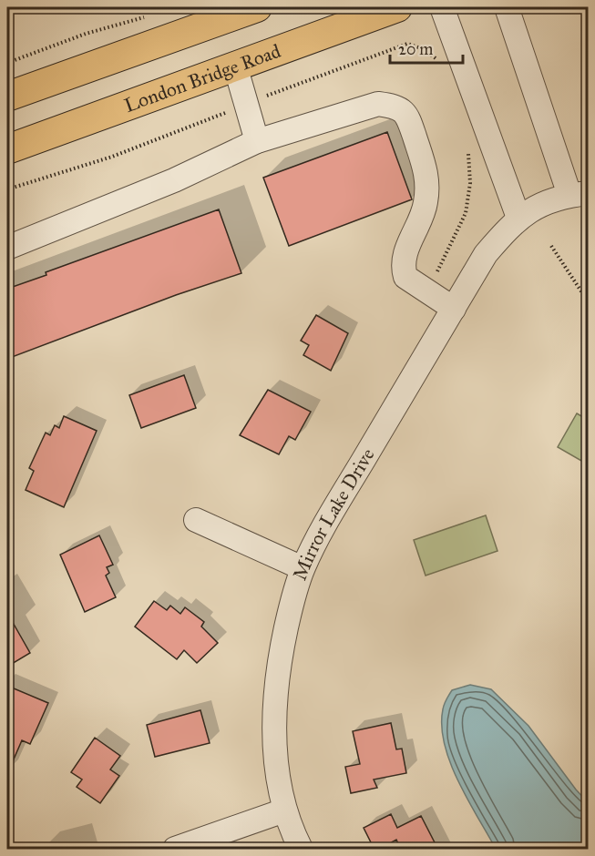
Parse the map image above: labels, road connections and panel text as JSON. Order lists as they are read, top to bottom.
{
  "streets": {
    "main road": ["London Bridge Road"],
    "street": ["Mirror Lake Drive"]
  },
  "scale_bar": "20 m"
}
